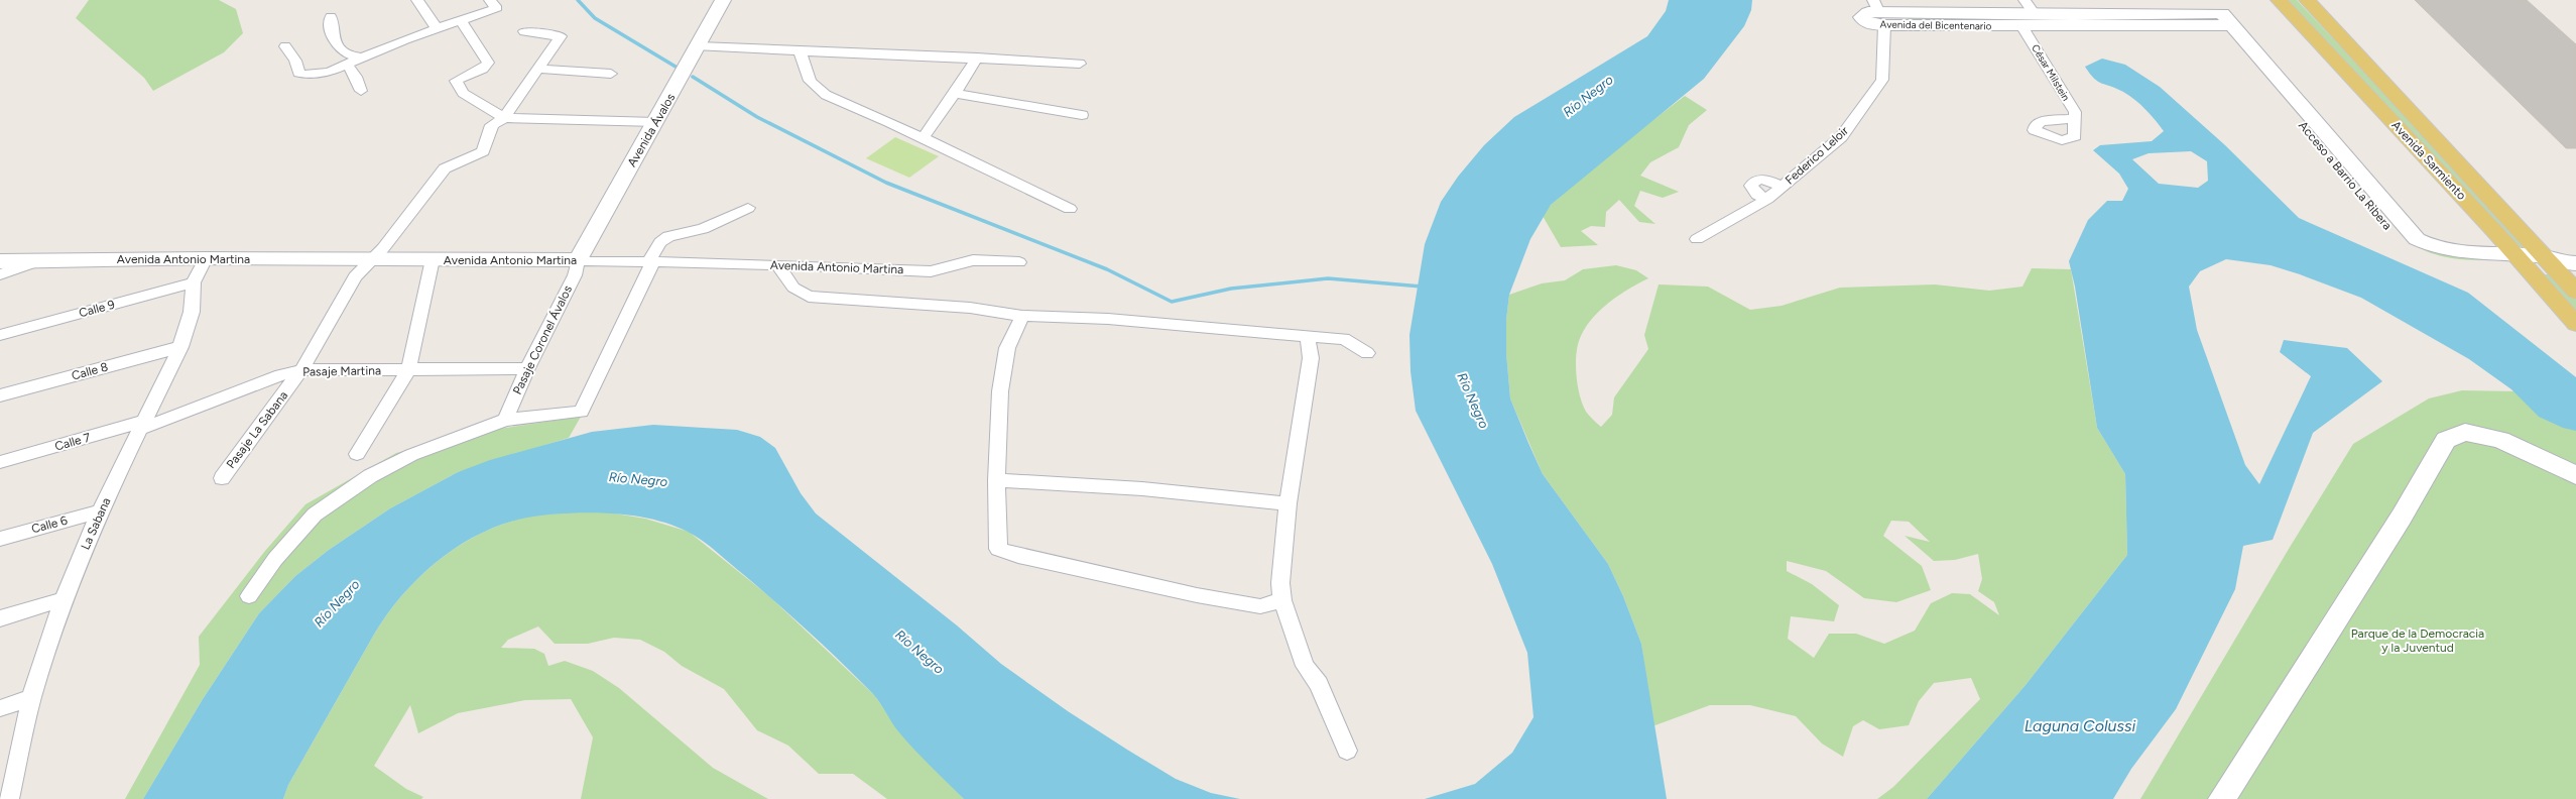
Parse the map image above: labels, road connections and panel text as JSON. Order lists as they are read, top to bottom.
{
  "streets": {
    "main road": ["Avenida Sarmiento"],
    "street": [
      "Avenida del Bicentenario",
      "César Milstein",
      "Avenida Ávalos",
      "Federico Leloir",
      "Acceso a Barrio La Ribera",
      "Avenida Antonio Martina",
      "Calle 9",
      "Pasaje Coronel Ávalos",
      "Calle 8",
      "Pasaje Martina",
      "Pasaje La Sabana",
      "Calle 7",
      "La Sabana",
      "Calle 6"
    ]
  },
  "crossings": [
    ["Avenida del Bicentenario", "César Milstein"],
    ["Avenida del Bicentenario", "Federico Leloir"],
    ["Avenida del Bicentenario", "Acceso a Barrio La Ribera"],
    ["Avenida Ávalos", "Avenida Antonio Martina"],
    ["Avenida Ávalos", "Pasaje Coronel Ávalos"],
    ["Avenida Sarmiento", "Acceso a Barrio La Ribera"],
    ["Avenida Antonio Martina", "Pasaje Coronel Ávalos"],
    ["Avenida Antonio Martina", "Pasaje La Sabana"],
    ["Avenida Antonio Martina", "La Sabana"],
    ["Calle 9", "La Sabana"],
    ["Pasaje Coronel Ávalos", "Pasaje Martina"],
    ["Calle 8", "La Sabana"],
    ["Pasaje Martina", "Pasaje La Sabana"],
    ["Pasaje Martina", "Calle 7"],
    ["Pasaje Martina", "La Sabana"],
    ["Calle 7", "La Sabana"],
    ["La Sabana", "Calle 6"]
  ],
  "water": ["Río Negro", "Laguna Colussi"],
  "parks": ["Parque de la Democracia y la Juventud"]
}
